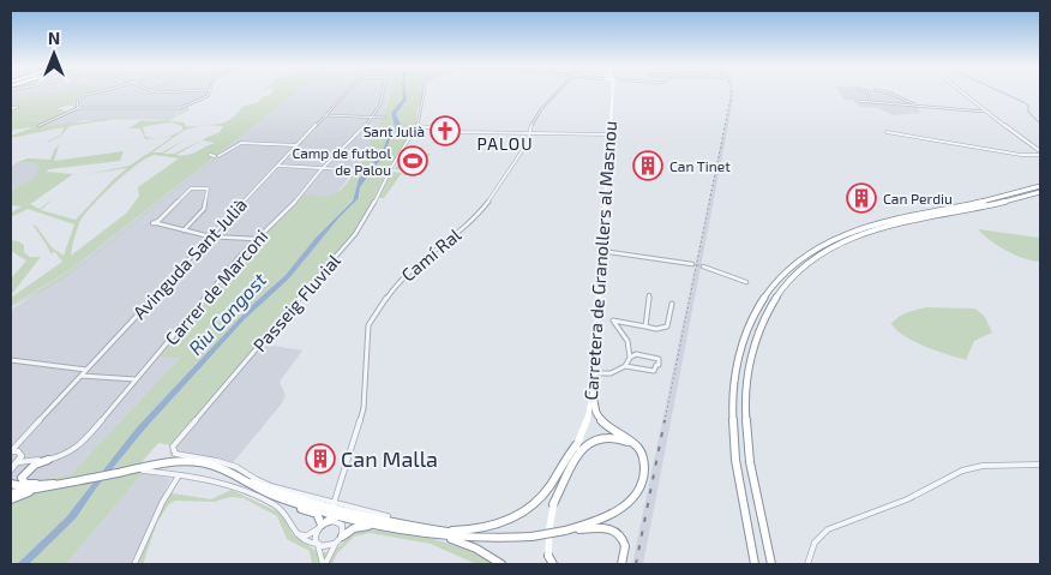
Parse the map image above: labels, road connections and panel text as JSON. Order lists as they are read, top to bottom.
{
  "streets": {
    "main road": ["Carretera de Granollers al Masnou"],
    "street": [
      "Camí Ral",
      "Avinguda Sant Julià",
      "Carrer de Marconi",
      "Passeig Fluvial"
    ]
  },
  "districts": ["PALOU"],
  "water": ["Riu Congost"],
  "places": {
    "church": ["Sant Julià"],
    "sports": ["Camp de futbol de Palou"],
    "building": ["Can Tinet", "Can Perdiu", "Can Malla"]
  },
  "north": "top"
}
